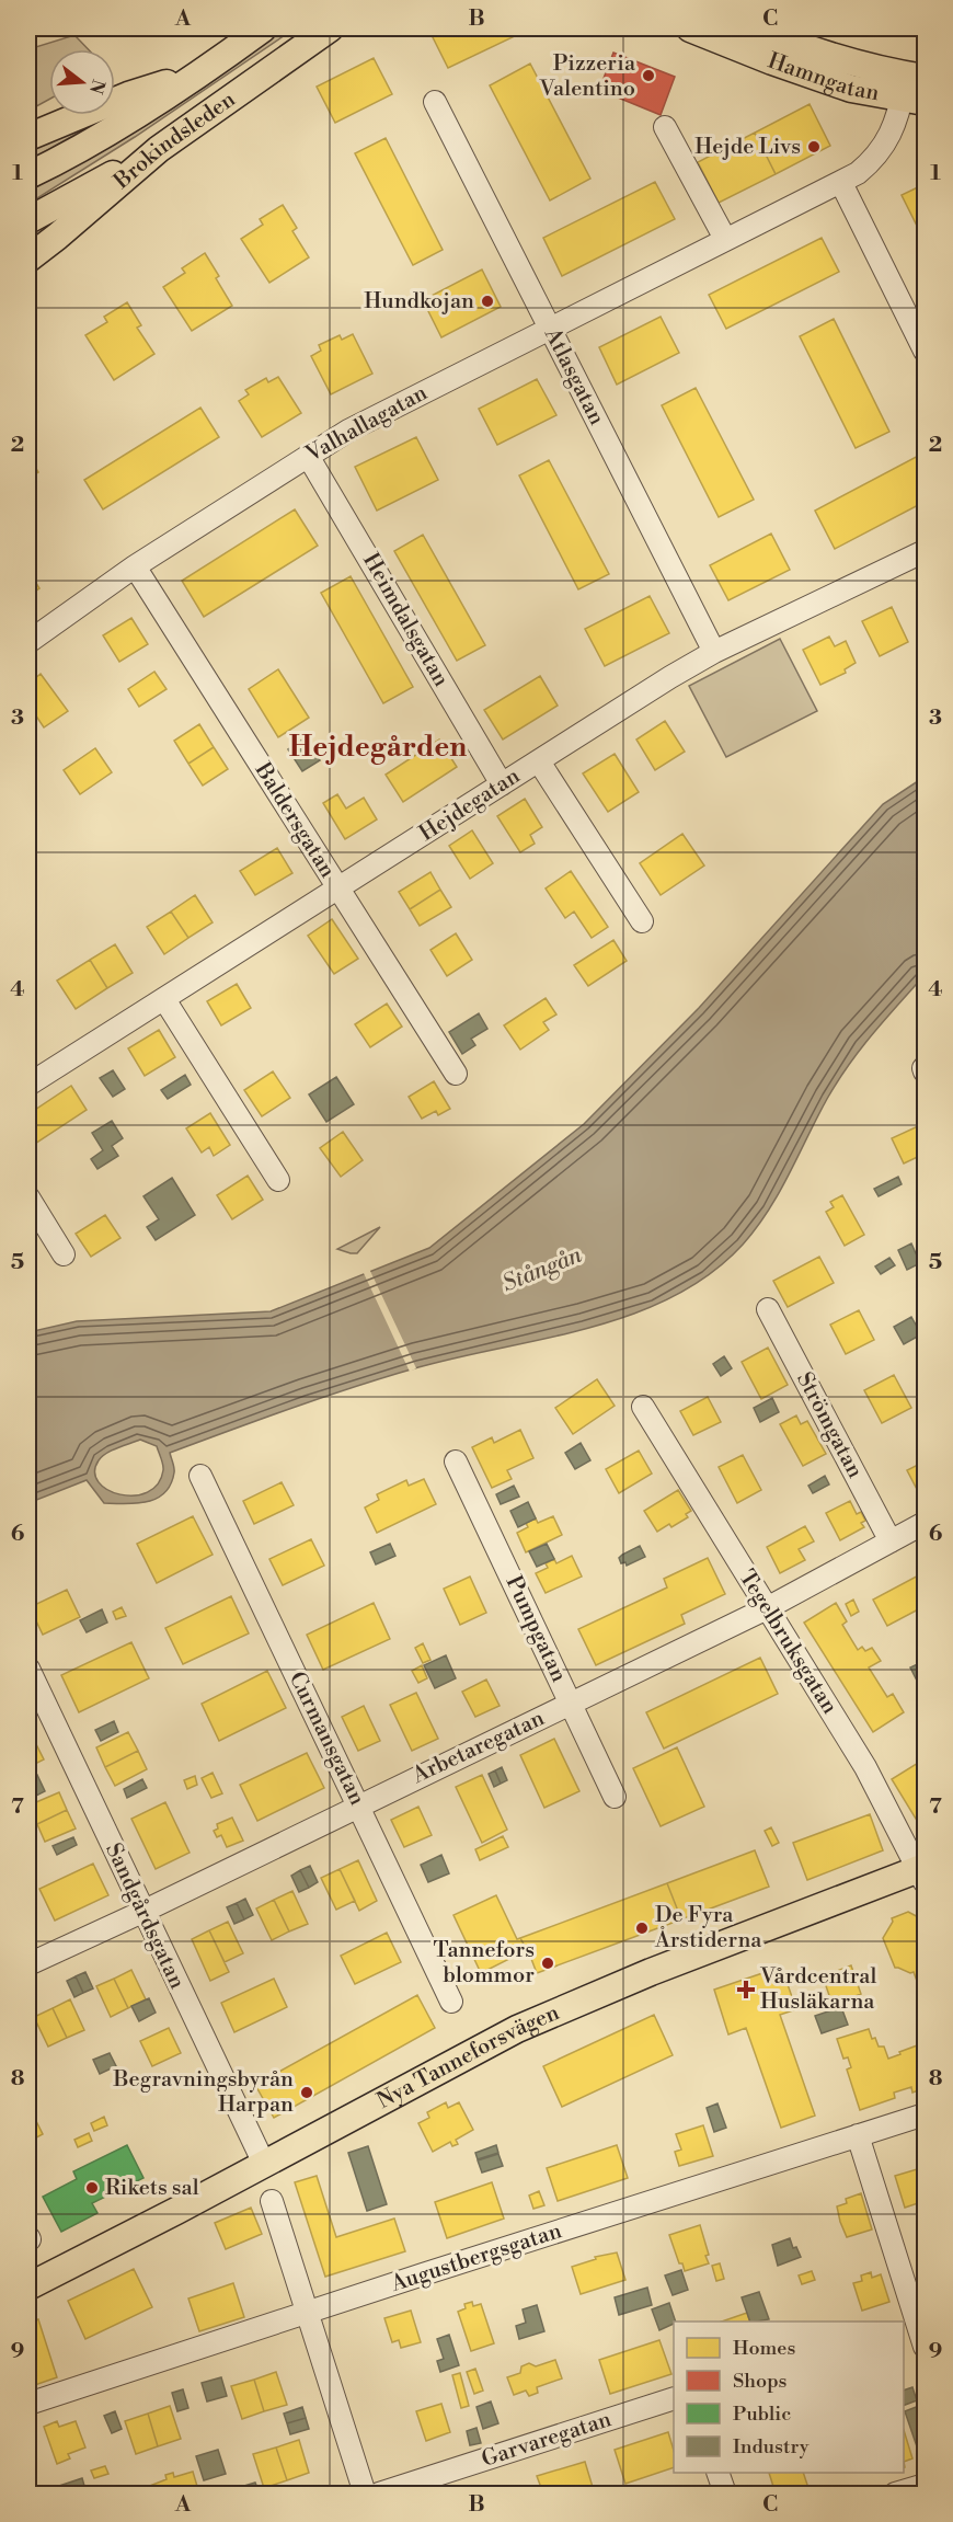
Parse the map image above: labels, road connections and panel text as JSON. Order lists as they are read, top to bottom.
{
  "streets": {
    "main road": ["Hamngatan", "Brokindsleden", "Nya Tanneforsvägen"],
    "street": [
      "Atlasgatan",
      "Valhallagatan",
      "Heimdalsgatan",
      "Hejdegatan",
      "Baldersgatan",
      "Strömgatan",
      "Pumpgatan",
      "Tegelbruksgatan",
      "Curmansgatan",
      "Arbetaregatan",
      "Sandgårdsgatan",
      "Augustbergsgatan",
      "Garvaregatan"
    ]
  },
  "crossings": [
    ["Hamngatan", "Valhallagatan"],
    ["Atlasgatan", "Valhallagatan"],
    ["Atlasgatan", "Hejdegatan"],
    ["Valhallagatan", "Heimdalsgatan"],
    ["Valhallagatan", "Baldersgatan"],
    ["Heimdalsgatan", "Hejdegatan"],
    ["Hejdegatan", "Baldersgatan"],
    ["Strömgatan", "Arbetaregatan"],
    ["Pumpgatan", "Arbetaregatan"],
    ["Tegelbruksgatan", "Arbetaregatan"],
    ["Tegelbruksgatan", "Nya Tanneforsvägen"],
    ["Curmansgatan", "Arbetaregatan"],
    ["Arbetaregatan", "Sandgårdsgatan"],
    ["Sandgårdsgatan", "Nya Tanneforsvägen"]
  ],
  "districts": ["Hejdegården"],
  "water": ["Stångån"],
  "places": {
    "other": [
      "Pizzeria Valentino",
      "Hejde Livs",
      "Hundkojan",
      "De Fyra Årstiderna",
      "Tannefors blommor",
      "Begravningsbyrån Harpan",
      "Rikets sal"
    ],
    "health": ["Vårdcentral Husläkarna"]
  },
  "legend": [
    "Homes",
    "Shops",
    "Public",
    "Industry"
  ],
  "north": "right",
  "grid": {
    "columns": ["A", "B", "C"],
    "rows": [
      "1",
      "2",
      "3",
      "4",
      "5",
      "6",
      "7",
      "8",
      "9"
    ]
  }
}
